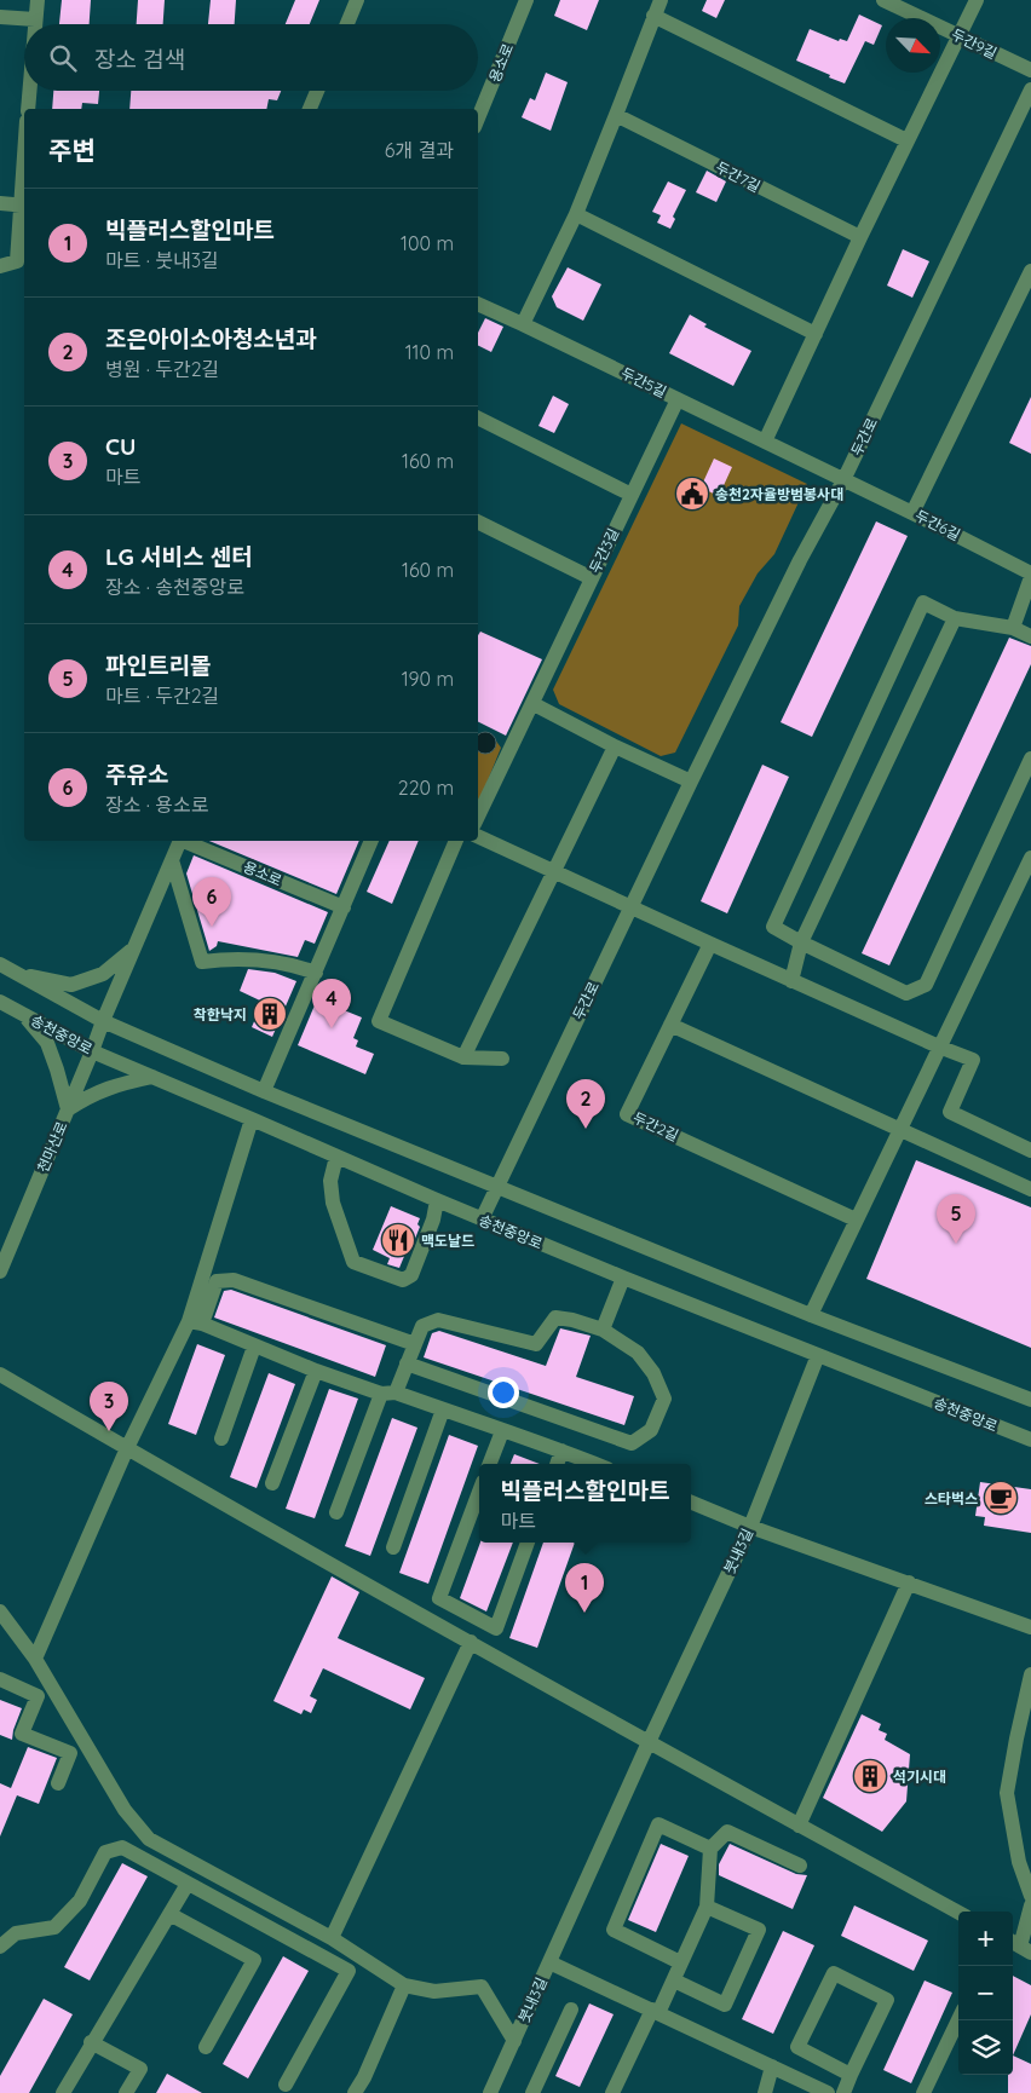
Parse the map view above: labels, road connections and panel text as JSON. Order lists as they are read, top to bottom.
{
  "streets": {
    "street": [
      "두간9길",
      "용소로",
      "두간7길",
      "두간5길",
      "두간로",
      "두간6길",
      "두간3길",
      "송천중앙로",
      "두간2길",
      "천마산로",
      "붓내3길"
    ]
  },
  "crossings": [
    ["용소로", "송천중앙로"],
    ["용소로", "천마산로"],
    ["두간5길", "두간로"],
    ["두간5길", "두간6길"],
    ["두간5길", "두간3길"],
    ["두간로", "두간6길"],
    ["두간로", "송천중앙로"],
    ["송천중앙로", "천마산로"],
    ["송천중앙로", "붓내3길"]
  ],
  "places": {
    "public building": ["송천2자율방범봉사대"],
    "building": ["착한낙지", "석기시대"],
    "restaurant": ["맥도날드"],
    "cafe": ["스타벅스"]
  },
  "north": "bottom right",
  "page": {
    "search": "장소 검색",
    "heading": ["주변", "6개 결과"],
    "list": [
      {
        "mark": "1",
        "name": "빅플러스할인마트",
        "note": "마트 · 붓내3길",
        "value": "100 m"
      },
      {
        "mark": "2",
        "name": "조은아이소아청소년과",
        "note": "병원 · 두간2길",
        "value": "110 m"
      },
      {
        "mark": "3",
        "name": "CU",
        "note": "마트",
        "value": "160 m"
      },
      {
        "mark": "4",
        "name": "LG 서비스 센터",
        "note": "장소 · 송천중앙로",
        "value": "160 m"
      },
      {
        "mark": "5",
        "name": "파인트리몰",
        "note": "마트 · 두간2길",
        "value": "190 m"
      },
      {
        "mark": "6",
        "name": "주유소",
        "note": "장소 · 용소로",
        "value": "220 m"
      }
    ],
    "pins": [
      "6",
      "4",
      "2",
      "5",
      "3",
      "1"
    ],
    "popup": ["빅플러스할인마트", "마트"],
    "map_buttons": ["+", "−"]
  }
}
